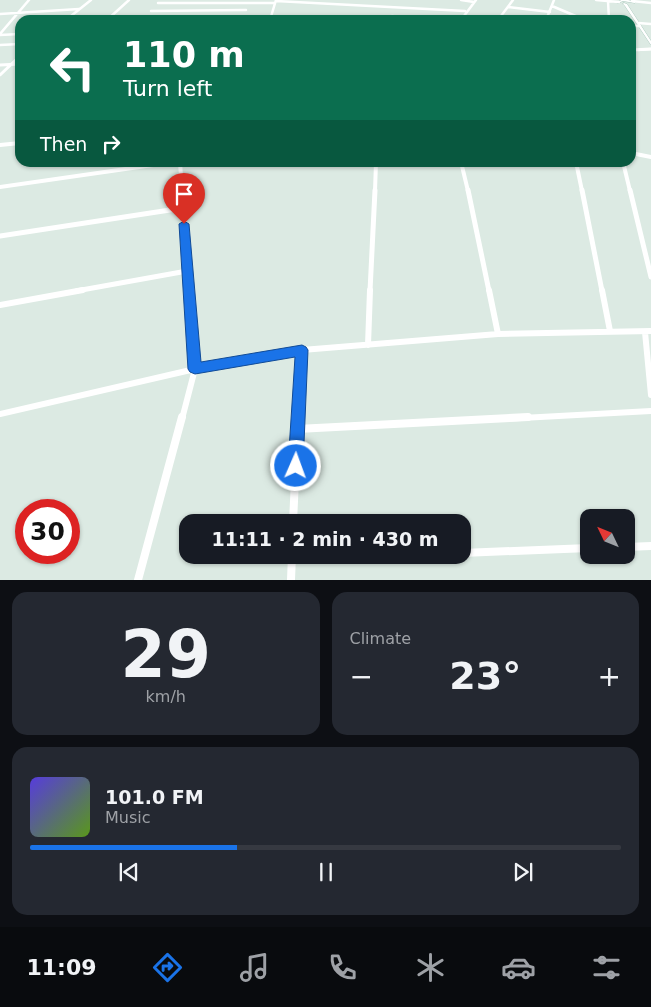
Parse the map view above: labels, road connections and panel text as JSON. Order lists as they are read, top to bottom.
{
  "north": "top left",
  "page": {
    "turn": ["110 m", "Turn left"],
    "then": "Then",
    "limit": "30",
    "trip": "11:11 · 2 min · 430 m",
    "tile": [
      ["29", "km/h"],
      "Climate"
    ],
    "heat": ["−", "23°", "+"],
    "song": ["101.0 FM", "Music"],
    "tabs": "11:09"
  }
}
